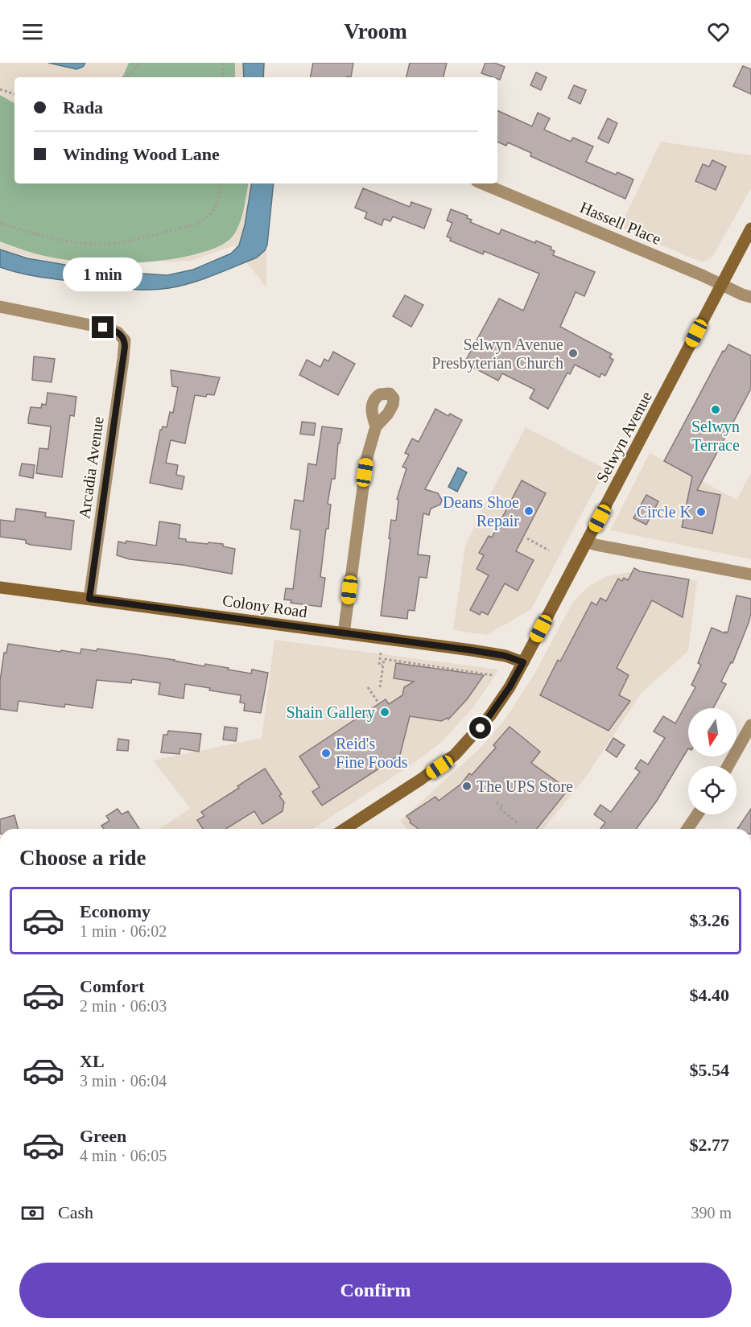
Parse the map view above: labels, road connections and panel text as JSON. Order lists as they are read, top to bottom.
{
  "streets": {
    "street": [
      "Hassell Place",
      "Selwyn Avenue",
      "Arcadia Avenue",
      "Colony Road"
    ]
  },
  "crossings": [
    ["Hassell Place", "Selwyn Avenue"],
    ["Selwyn Avenue", "Colony Road"],
    ["Arcadia Avenue", "Colony Road"]
  ],
  "places": [
    "Selwyn Avenue Presbyterian Church",
    "Selwyn Terrace",
    "Deans Shoe Repair",
    "Circle K",
    "Shain Gallery",
    "Reid's Fine Foods",
    "The UPS Store"
  ],
  "north": "bottom",
  "page": {
    "header": "Vroom",
    "banner": ["Rada", "Winding Wood Lane"],
    "bubble": "1 min",
    "heading": "Choose a ride",
    "list": [
      {
        "name": "Economy",
        "note": "1 min · 06:02",
        "value": "$3.26"
      },
      {
        "name": "Comfort",
        "note": "2 min · 06:03",
        "value": "$4.40"
      },
      {
        "name": "XL",
        "note": "3 min · 06:04",
        "value": "$5.54"
      },
      {
        "name": "Green",
        "note": "4 min · 06:05",
        "value": "$2.77"
      }
    ],
    "pay": ["Cash", "390 m"],
    "buttons": "Confirm"
  }
}
